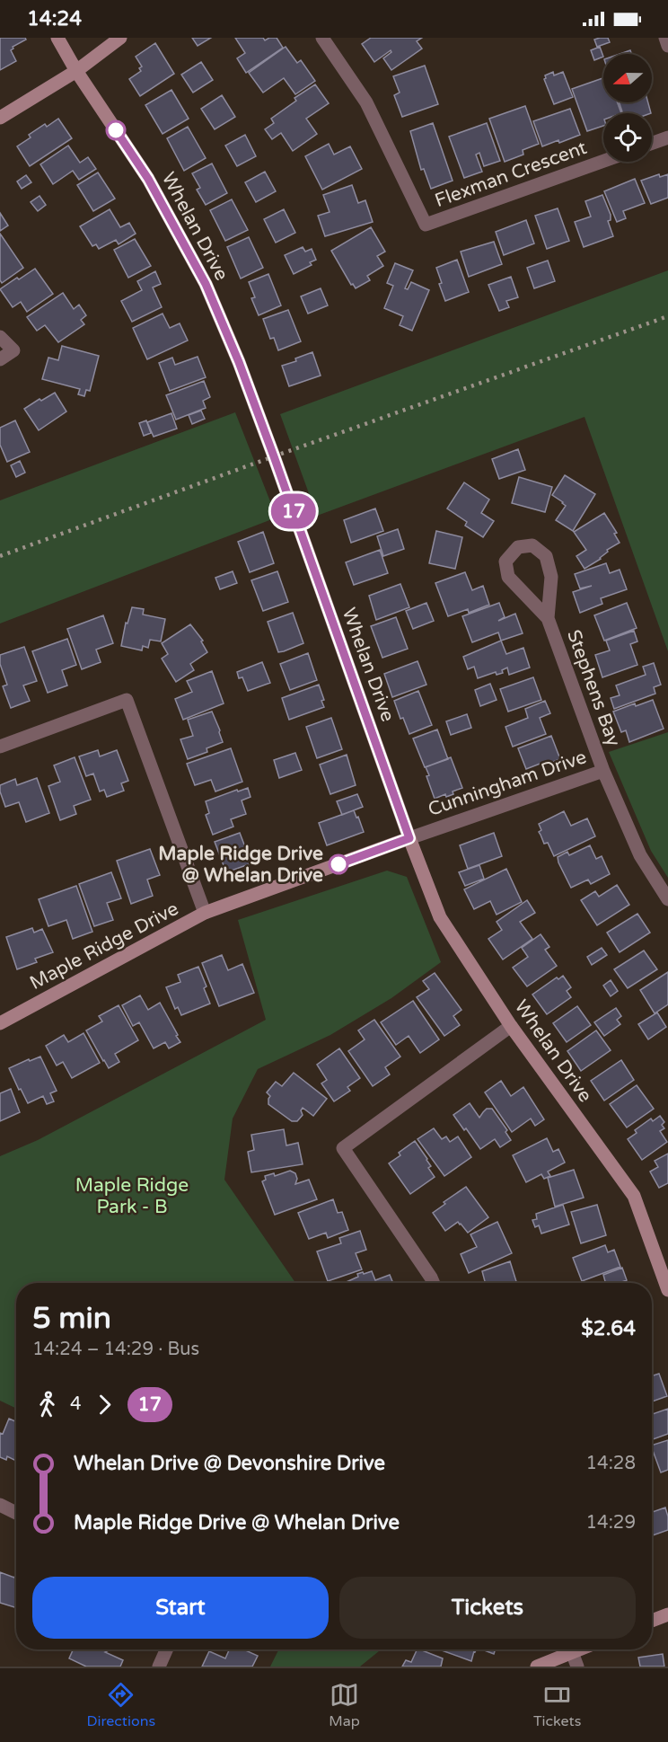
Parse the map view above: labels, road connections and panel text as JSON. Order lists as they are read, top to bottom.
{
  "streets": {
    "street": [
      "Flexman Crescent",
      "Whelan Drive",
      "Stephens Bay",
      "Cunningham Drive",
      "Maple Ridge Drive"
    ]
  },
  "crossings": [
    ["Whelan Drive", "Cunningham Drive"],
    ["Whelan Drive", "Maple Ridge Drive"],
    ["Stephens Bay", "Cunningham Drive"],
    ["Cunningham Drive", "Maple Ridge Drive"]
  ],
  "parks": ["Maple Ridge Park - B"],
  "places": ["Maple Ridge Drive @ Whelan Drive"],
  "lines": ["bus line 17"],
  "north": "left",
  "page": {
    "status": "14:24",
    "on_map": "17",
    "heading": ["5 min", "14:24 – 14:29 · Bus", "$2.64"],
    "legs": ["4", "17"],
    "list": [
      {
        "name": "Whelan Drive @ Devonshire Drive",
        "value": "14:28"
      },
      {
        "name": "Maple Ridge Drive @ Whelan Drive",
        "value": "14:29"
      }
    ],
    "buttons": ["Start", "Tickets"],
    "tabs": ["Directions", "Map", "Tickets"]
  }
}
